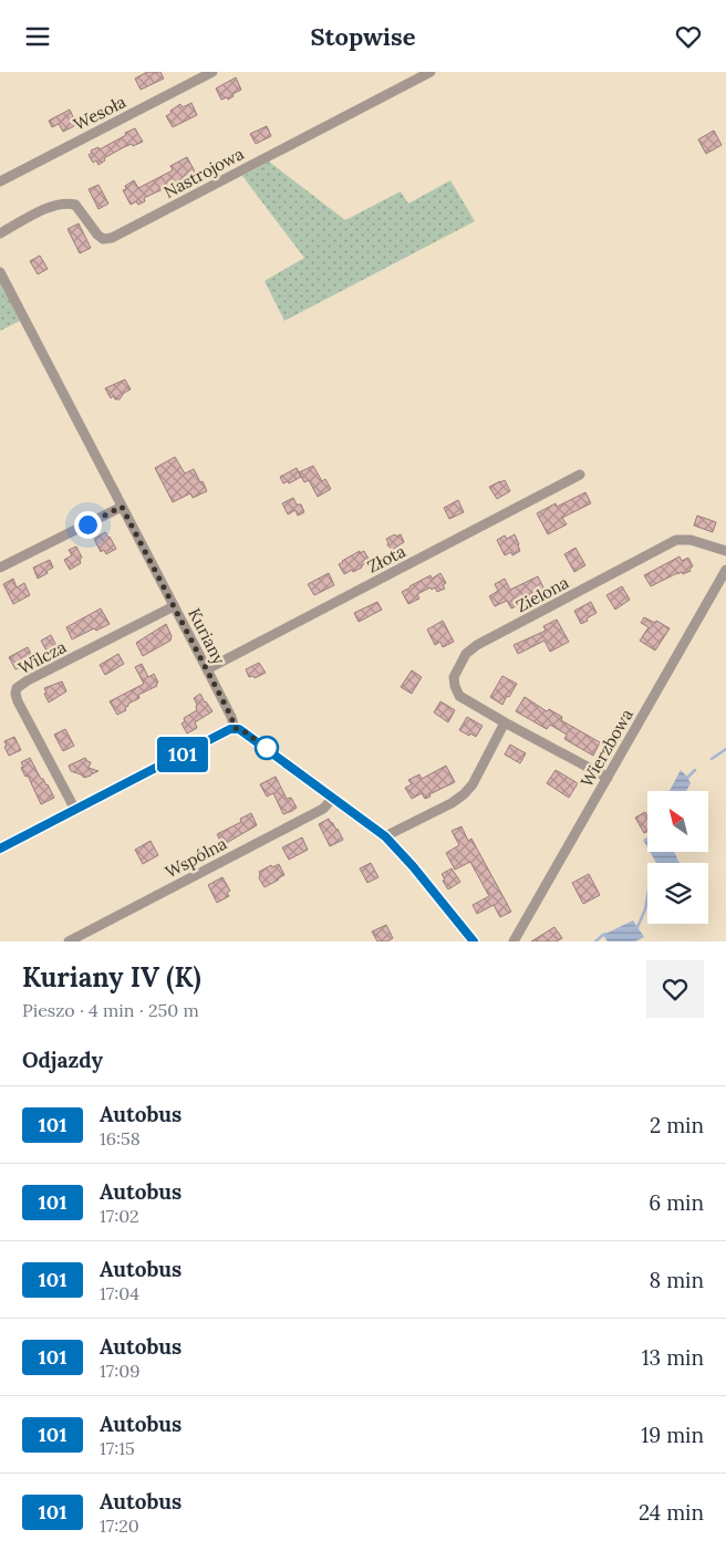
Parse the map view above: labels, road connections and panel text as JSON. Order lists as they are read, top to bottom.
{
  "streets": {
    "street": [
      "Wesoła",
      "Nastrojowa",
      "Złota",
      "Zielona",
      "Kuriany",
      "Wilcza",
      "Wierzbowa",
      "Wspólna"
    ]
  },
  "crossings": [
    ["Złota", "Kuriany"],
    ["Zielona", "Wierzbowa"],
    ["Kuriany", "Wilcza"]
  ],
  "lines": ["bus line 101"],
  "north": "top left",
  "page": {
    "header": "Stopwise",
    "on_map": "101",
    "heading": [
      ["Kuriany IV (K)", "Pieszo · 4 min · 250 m"],
      "Odjazdy"
    ],
    "list": [
      {
        "mark": "101",
        "name": "Autobus",
        "note": "16:58",
        "value": "2 min"
      },
      {
        "mark": "101",
        "name": "Autobus",
        "note": "17:02",
        "value": "6 min"
      },
      {
        "mark": "101",
        "name": "Autobus",
        "note": "17:04",
        "value": "8 min"
      },
      {
        "mark": "101",
        "name": "Autobus",
        "note": "17:09",
        "value": "13 min"
      },
      {
        "mark": "101",
        "name": "Autobus",
        "note": "17:15",
        "value": "19 min"
      },
      {
        "mark": "101",
        "name": "Autobus",
        "note": "17:20",
        "value": "24 min"
      }
    ]
  }
}
